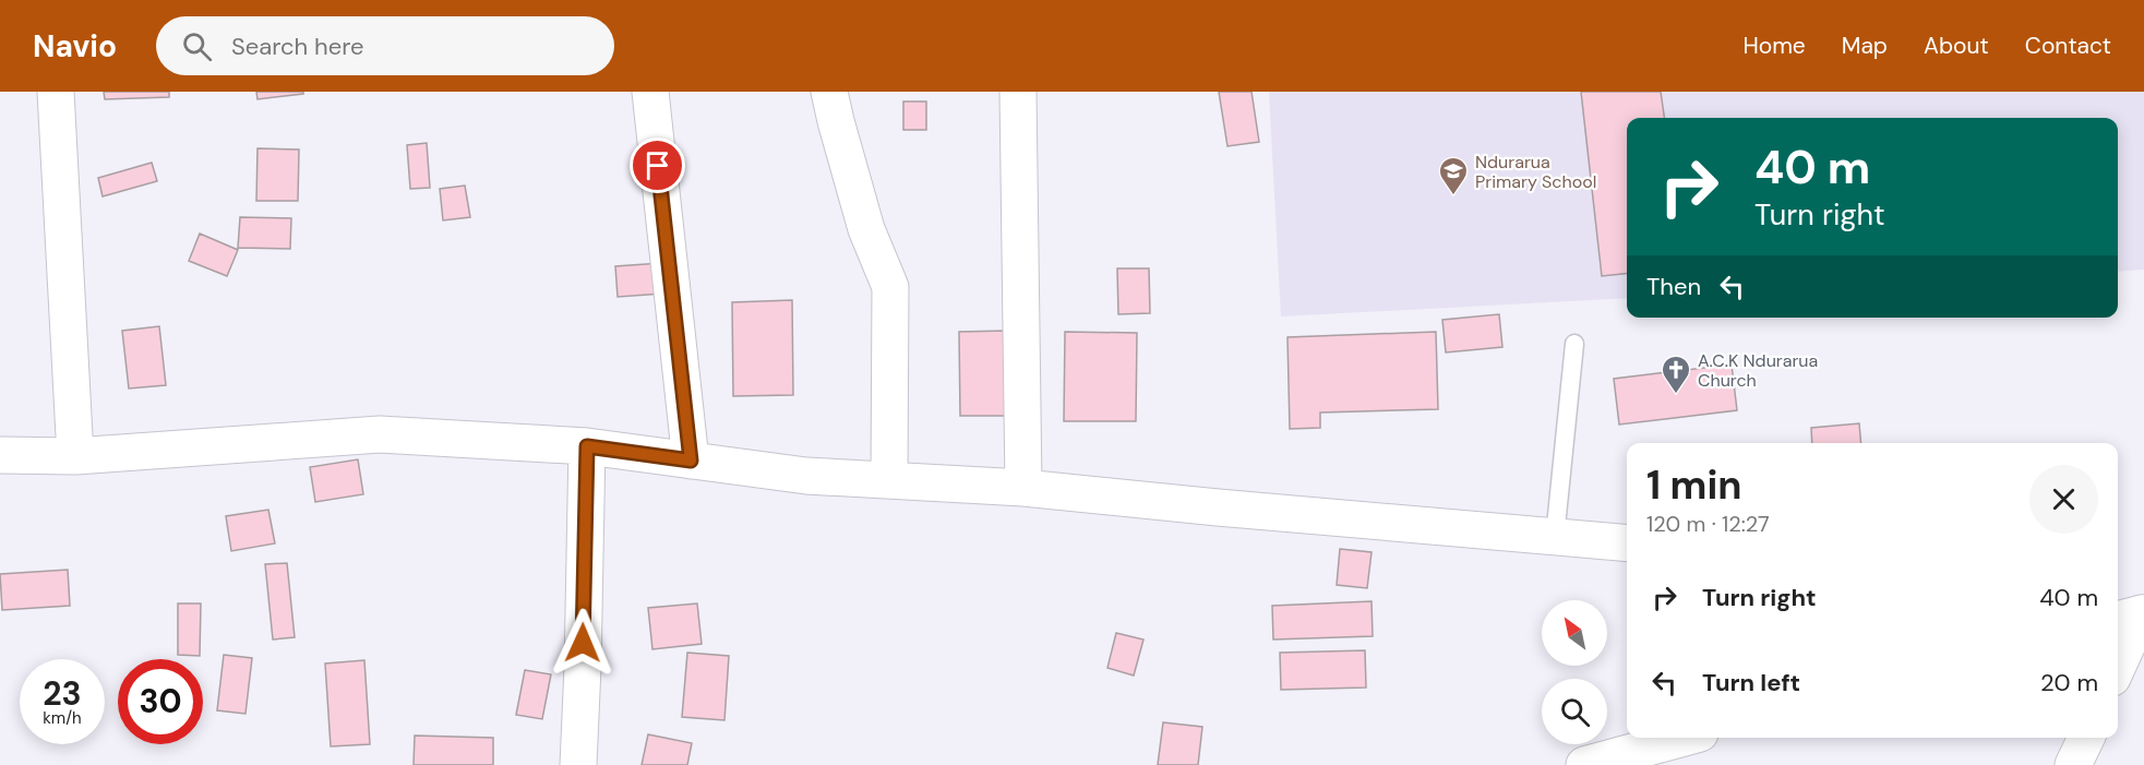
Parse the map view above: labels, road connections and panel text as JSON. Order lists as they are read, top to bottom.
{
  "places": {
    "school or university": ["Ndurarua Primary School"],
    "church": ["A.C.K Ndurarua Church"]
  },
  "north": "top left",
  "page": {
    "header": "Navio",
    "search": "Search here",
    "nav": [
      "Home",
      "Map",
      "About",
      "Contact"
    ],
    "turn": ["40 m", "Turn right"],
    "then": "Then",
    "heading": ["1 min", "120 m · 12:27"],
    "list": [
      {
        "name": "Turn right",
        "value": "40 m"
      },
      {
        "name": "Turn left",
        "value": "20 m"
      }
    ],
    "speed": "23 km/h",
    "limit": "30"
  }
}
